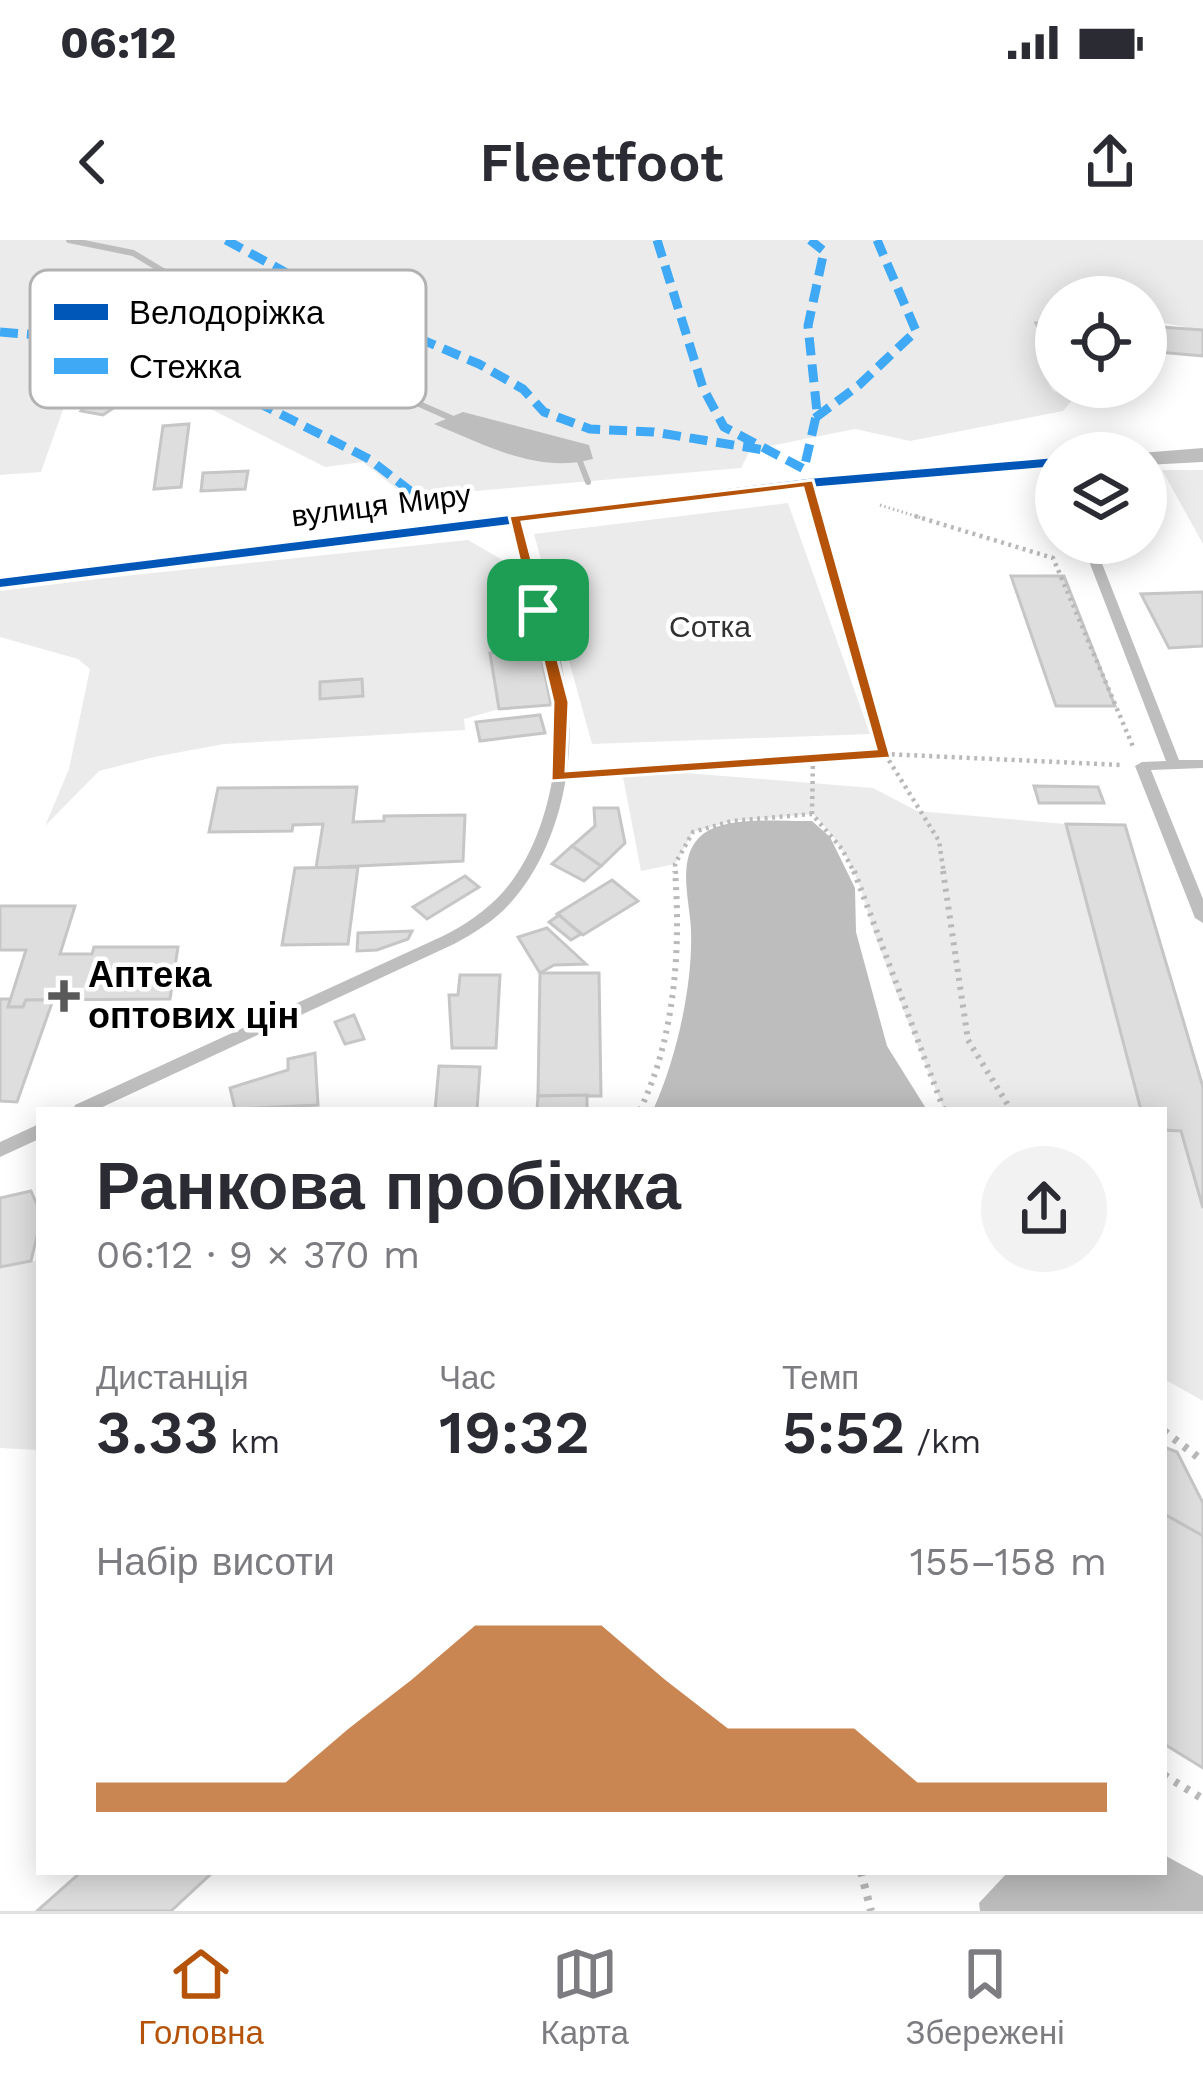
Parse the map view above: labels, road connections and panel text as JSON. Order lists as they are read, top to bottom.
{
  "streets": {
    "street": ["вулиця Миру"]
  },
  "parks": ["Сотка"],
  "places": {
    "health": ["Аптека оптових цін"]
  },
  "legend": ["Велодоріжка", "Стежка"],
  "page": {
    "status": "06:12",
    "header": "Fleetfoot",
    "heading": ["Ранкова пробіжка", "06:12 · 9 × 370 m"],
    "stats": [
      ["Дистанція", "3.33 km"],
      ["Час", "19:32"],
      ["Темп", "5:52 /km"]
    ],
    "chart": ["Набір висоти", "155–158 m"],
    "tabs": ["Головна", "Карта", "Збережені"]
  }
}
